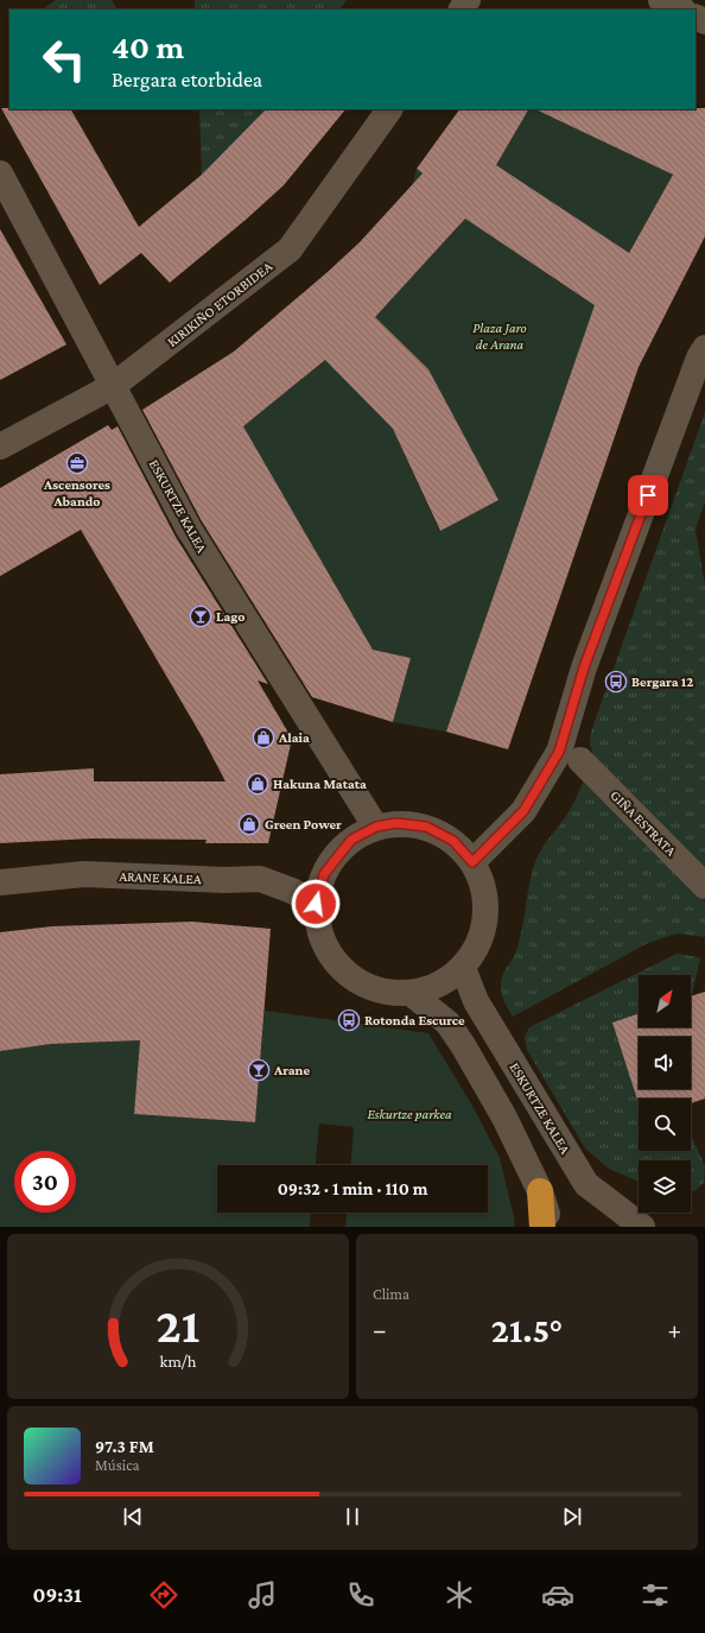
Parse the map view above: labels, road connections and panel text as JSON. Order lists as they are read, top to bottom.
{
  "streets": {
    "street": [
      "KIRIKIÑO ETORBIDEA",
      "ESKURTZE KALEA",
      "GIÑA ESTRATA",
      "ARANE KALEA"
    ]
  },
  "crossings": [
    ["KIRIKIÑO ETORBIDEA", "ESKURTZE KALEA"],
    ["ESKURTZE KALEA", "ARANE KALEA"]
  ],
  "parks": ["Plaza Jaro de Arana", "Eskurtze parkea"],
  "places": {
    "office": ["Ascensores Abando"],
    "bar": ["Lago", "Arane"],
    "bus stop": ["Bergara 12", "Rotonda Escurce"],
    "shop": ["Alaia", "Hakuna Matata", "Green Power"]
  },
  "north": "top right",
  "page": {
    "turn": ["40 m", "Bergara etorbidea"],
    "limit": "30",
    "trip": "09:32 · 1 min · 110 m",
    "tile": "Clima",
    "heat": ["−", "21.5°", "+"],
    "song": ["97.3 FM", "Música"],
    "tabs": "09:31",
    "gauge": ["21", "km/h"]
  }
}
